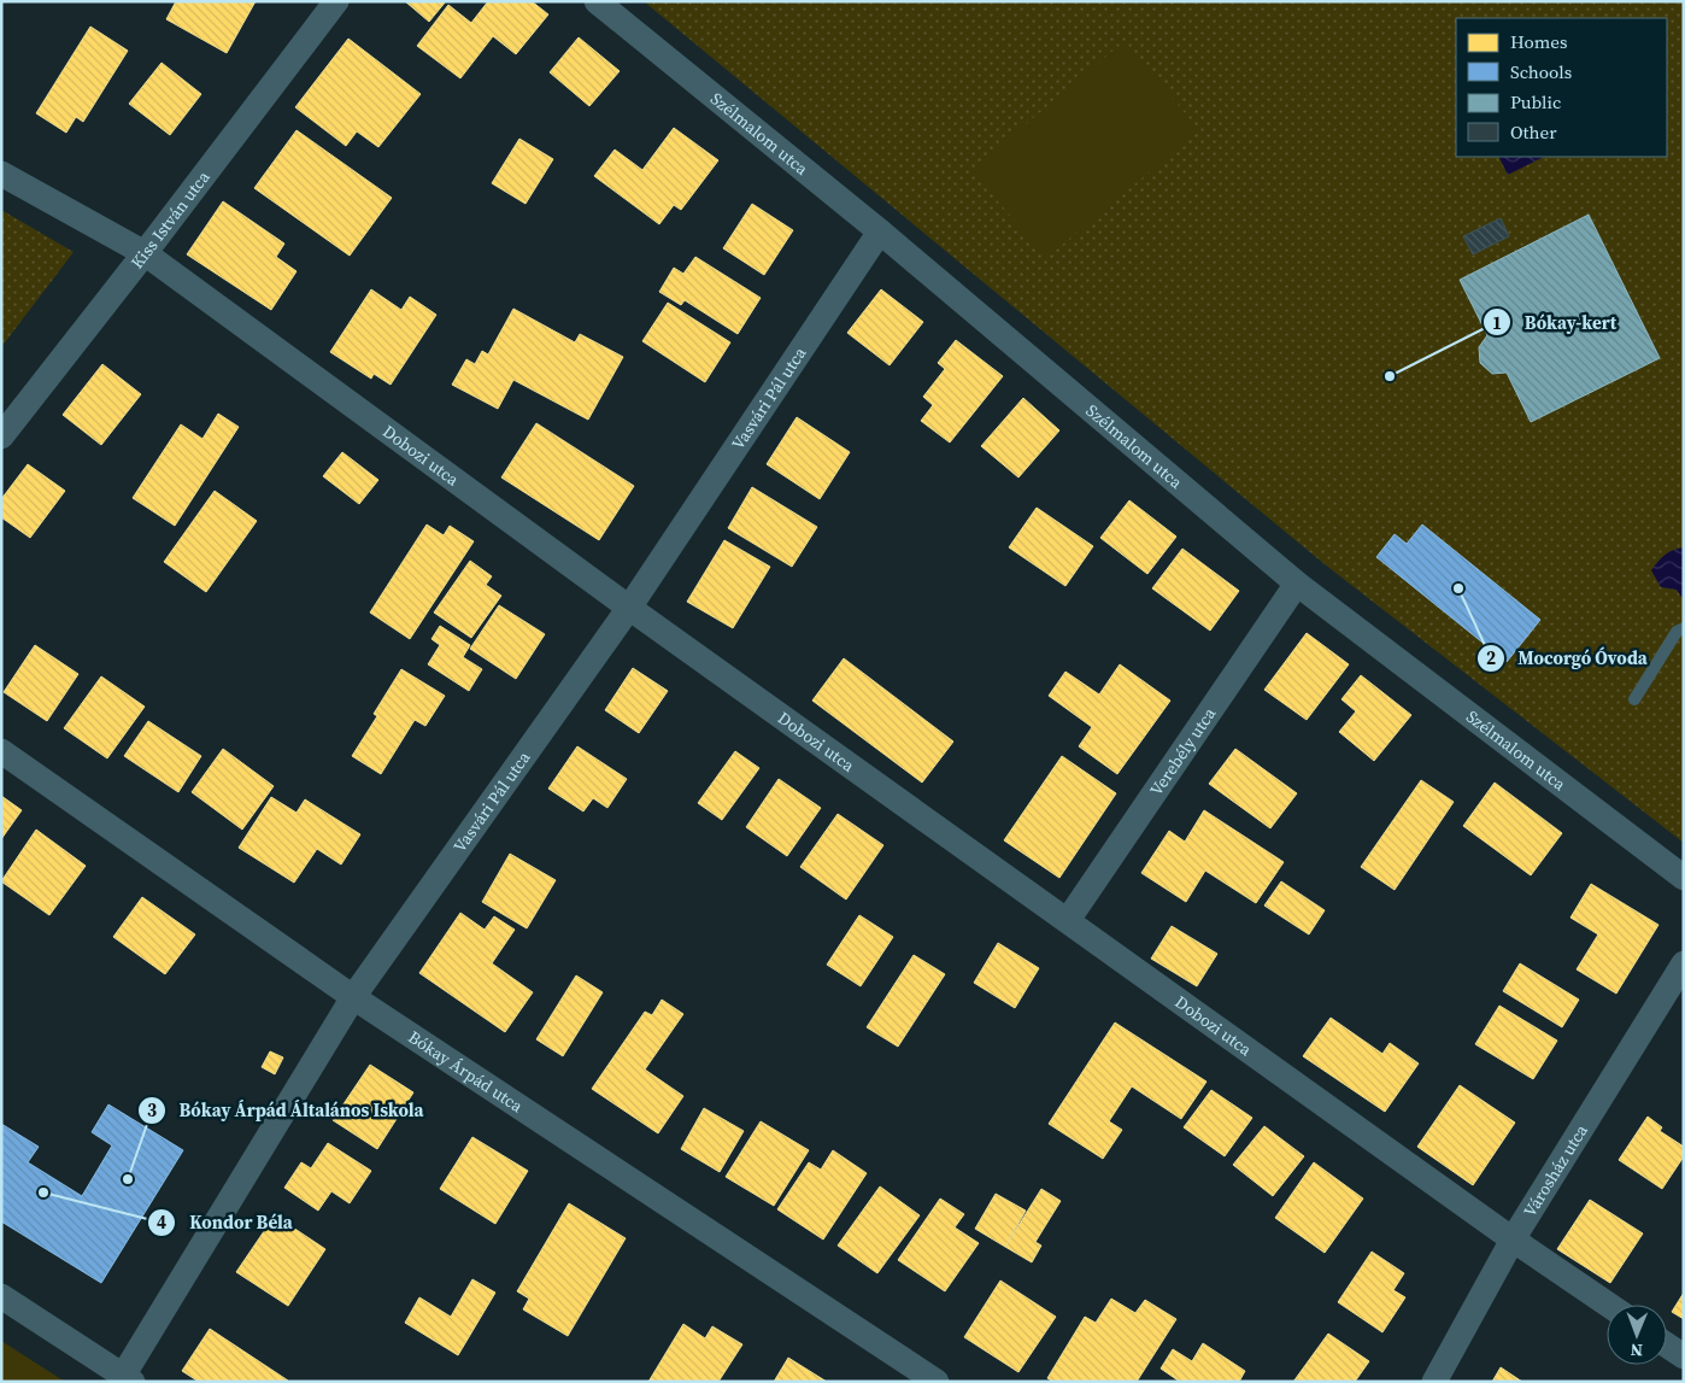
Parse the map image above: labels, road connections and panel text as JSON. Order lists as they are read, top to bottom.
{
  "streets": {
    "street": [
      "Szélmalom utca",
      "Kiss István utca",
      "Vasvári Pál utca",
      "Dobozi utca",
      "Verebély utca",
      "Bókay Árpád utca",
      "Városház utca"
    ]
  },
  "crossings": [
    ["Szélmalom utca", "Vasvári Pál utca"],
    ["Szélmalom utca", "Verebély utca"],
    ["Kiss István utca", "Dobozi utca"],
    ["Vasvári Pál utca", "Dobozi utca"],
    ["Vasvári Pál utca", "Bókay Árpád utca"],
    ["Dobozi utca", "Verebély utca"],
    ["Dobozi utca", "Városház utca"]
  ],
  "places": [
    "Bókay-kert",
    "Mocorgó Óvoda",
    "Bókay Árpád Általános Iskola",
    "Kondor Béla"
  ],
  "legend": [
    "Homes",
    "Schools",
    "Public",
    "Other"
  ],
  "north": "bottom"
}
